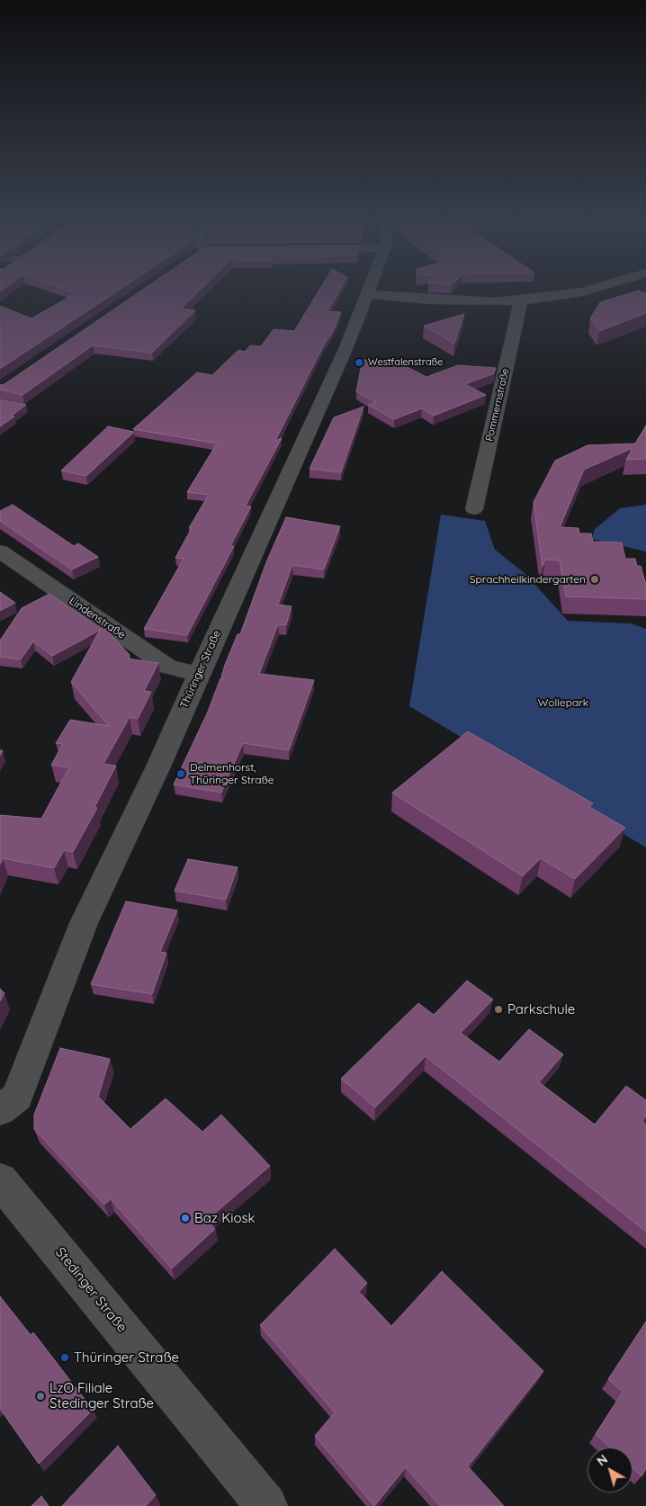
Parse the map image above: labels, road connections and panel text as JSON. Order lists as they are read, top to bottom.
{
  "streets": {
    "street": [
      "Pommernstraße",
      "Lindenstraße",
      "Thüringer Straße",
      "Stedinger Straße"
    ]
  },
  "crossings": [
    ["Lindenstraße", "Thüringer Straße"]
  ],
  "parks": ["Wollepark"],
  "places": [
    "Westfalenstraße",
    "Sprachheilkindergarten",
    "Delmenhorst, Thüringer Straße",
    "Parkschule",
    "Baz Kiosk",
    "Thüringer Straße",
    "LzO Filiale Stedinger Straße"
  ],
  "north": "top left"
}
